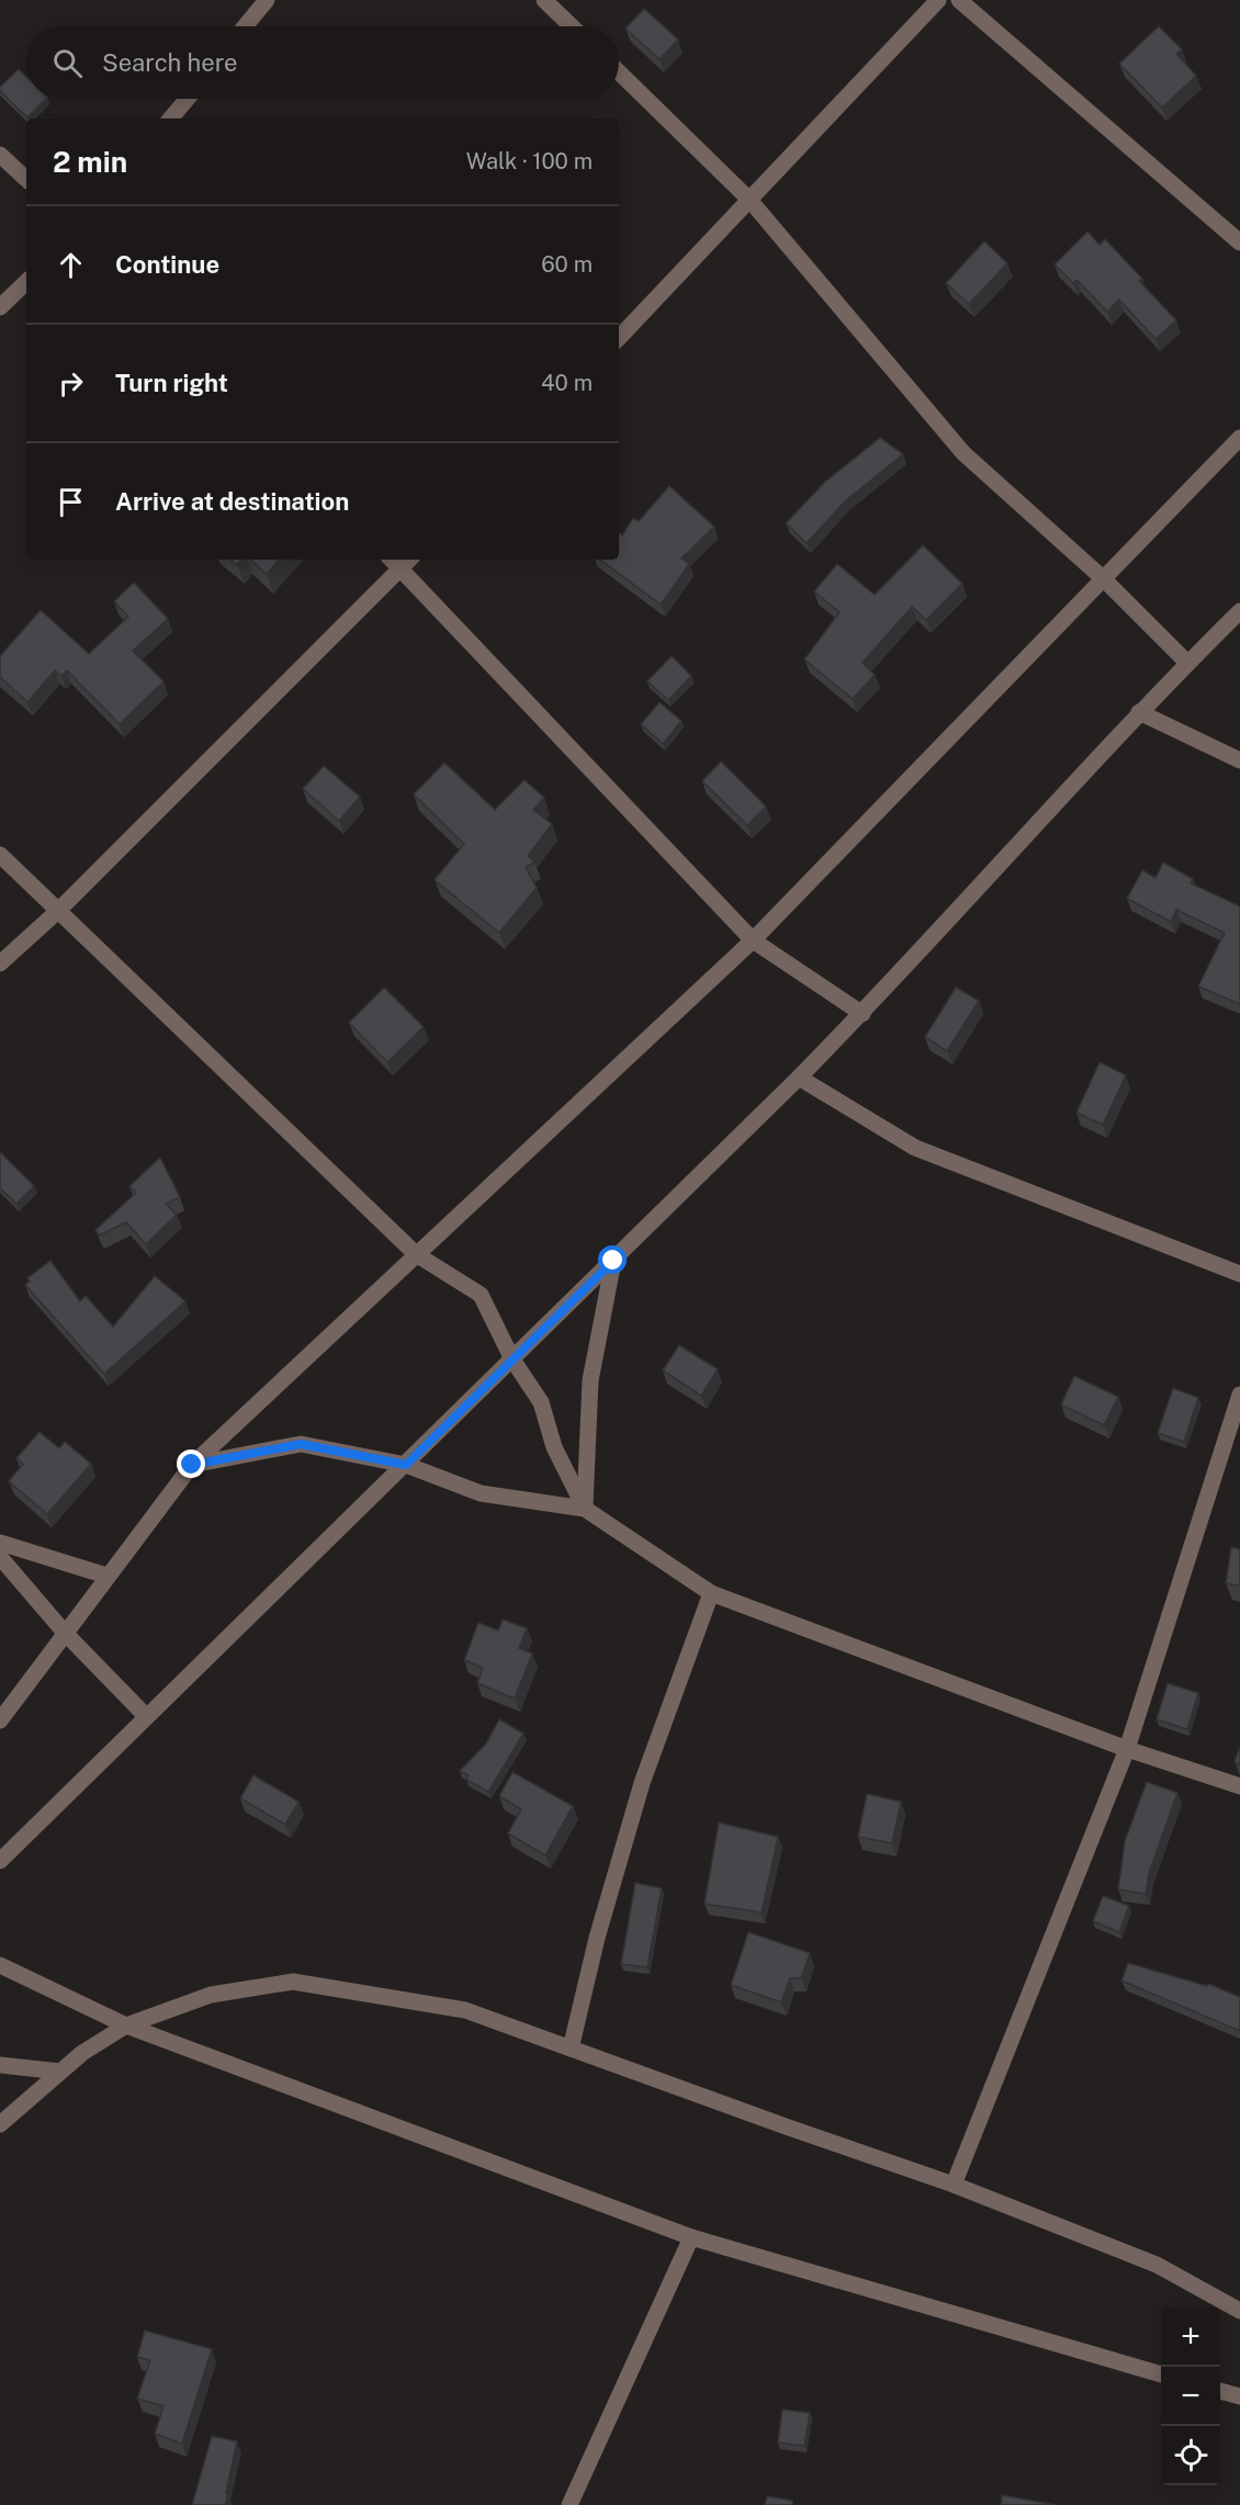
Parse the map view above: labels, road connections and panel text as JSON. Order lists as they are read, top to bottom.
{
  "page": {
    "search": "Search here",
    "heading": ["2 min", "Walk · 100 m"],
    "list": [
      ["Continue", "60 m"],
      ["Turn right", "40 m"],
      "Arrive at destination"
    ],
    "map_buttons": ["+", "−"]
  }
}
